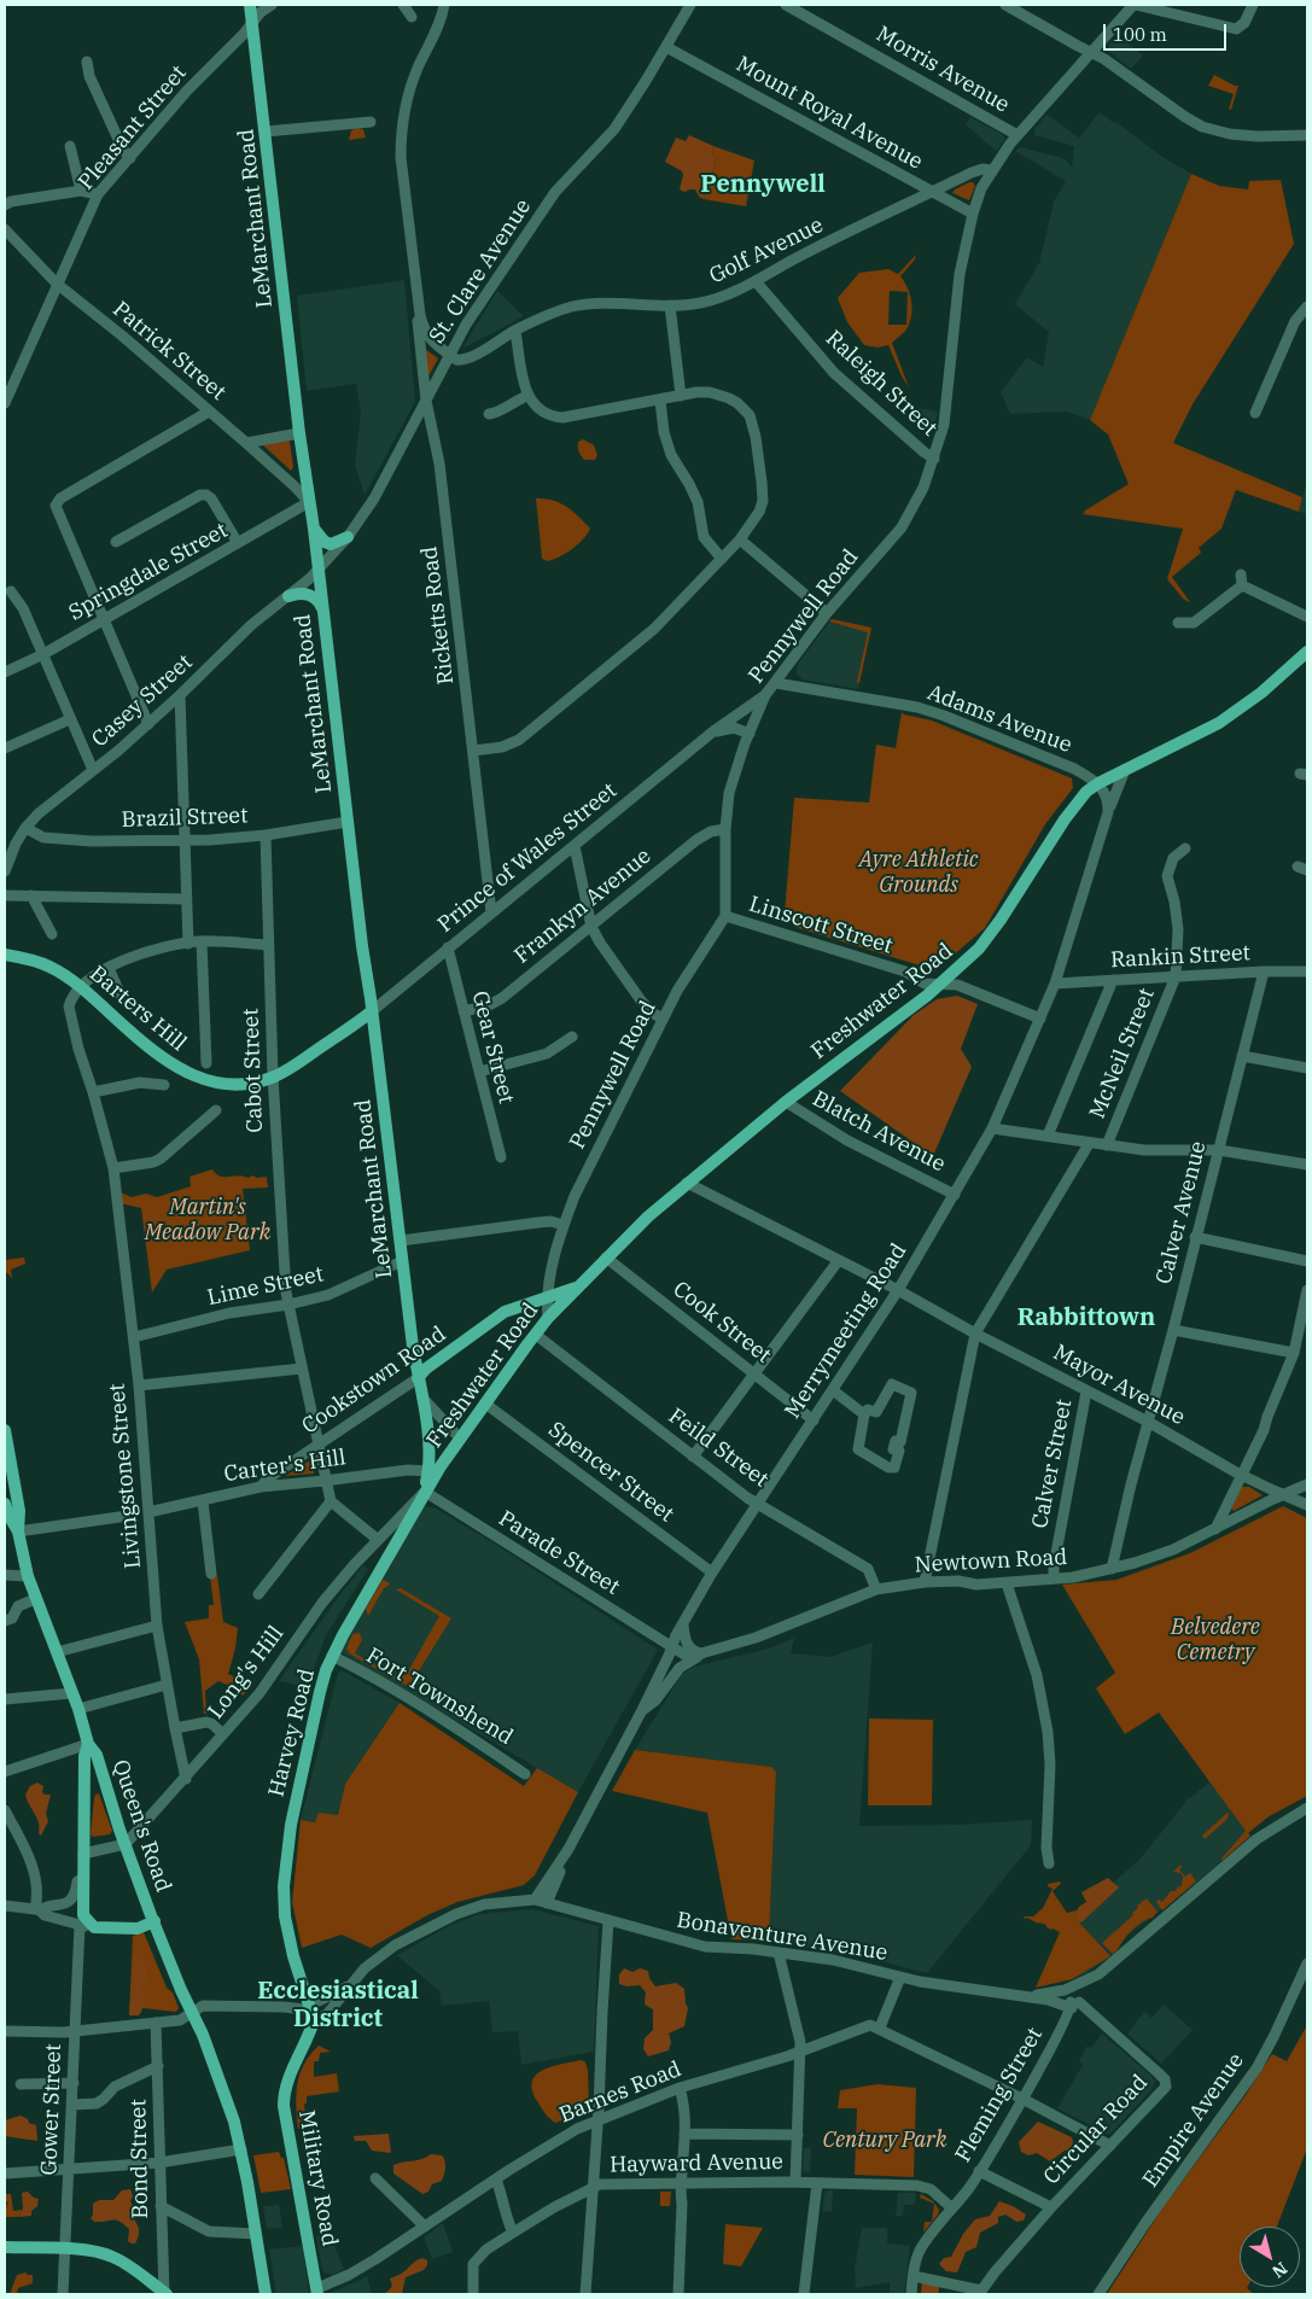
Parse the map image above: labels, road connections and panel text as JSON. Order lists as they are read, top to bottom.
{
  "streets": {
    "main road": [
      "LeMarchant Road",
      "Freshwater Road",
      "Barters Hill",
      "Cookstown Road",
      "Harvey Road",
      "Queen's Road",
      "Military Road"
    ],
    "street": [
      "Morris Avenue",
      "Mount Royal Avenue",
      "Pleasant Street",
      "Golf Avenue",
      "St. Clare Avenue",
      "Patrick Street",
      "Raleigh Street",
      "Springdale Street",
      "Ricketts Road",
      "Pennywell Road",
      "Casey Street",
      "Adams Avenue",
      "Brazil Street",
      "Prince of Wales Street",
      "Frankyn Avenue",
      "Linscott Street",
      "Rankin Street",
      "Gear Street",
      "McNeil Street",
      "Cabot Street",
      "Blatch Avenue",
      "Calver Avenue",
      "Lime Street",
      "Cook Street",
      "Merrymeeting Road",
      "Mayor Avenue",
      "Feild Street",
      "Calver Street",
      "Carter's Hill",
      "Spencer Street",
      "Livingstone Street",
      "Parade Street",
      "Newtown Road",
      "Long's Hill",
      "Fort Townshend",
      "Bonaventure Avenue",
      "Barnes Road",
      "Fleming Street",
      "Gower Street",
      "Empire Avenue",
      "Circular Road",
      "Bond Street",
      "Hayward Avenue"
    ]
  },
  "crossings": [
    ["Morris Avenue", "Pennywell Road"],
    ["Mount Royal Avenue", "Golf Avenue"],
    ["Mount Royal Avenue", "St. Clare Avenue"],
    ["Mount Royal Avenue", "Pennywell Road"],
    ["Pleasant Street", "LeMarchant Road"],
    ["Pleasant Street", "Patrick Street"],
    ["LeMarchant Road", "St. Clare Avenue"],
    ["LeMarchant Road", "Patrick Street"],
    ["LeMarchant Road", "Springdale Street"],
    ["LeMarchant Road", "Casey Street"],
    ["LeMarchant Road", "Brazil Street"],
    ["LeMarchant Road", "Prince of Wales Street"],
    ["LeMarchant Road", "Freshwater Road"],
    ["LeMarchant Road", "Barters Hill"],
    ["LeMarchant Road", "Lime Street"],
    ["LeMarchant Road", "Cookstown Road"],
    ["LeMarchant Road", "Carter's Hill"],
    ["LeMarchant Road", "Parade Street"],
    ["LeMarchant Road", "Long's Hill"],
    ["LeMarchant Road", "Harvey Road"],
    ["Golf Avenue", "St. Clare Avenue"],
    ["Golf Avenue", "Raleigh Street"],
    ["Golf Avenue", "Ricketts Road"],
    ["Golf Avenue", "Pennywell Road"],
    ["St. Clare Avenue", "Ricketts Road"],
    ["St. Clare Avenue", "Casey Street"],
    ["Patrick Street", "Springdale Street"],
    ["Raleigh Street", "Pennywell Road"],
    ["Ricketts Road", "Prince of Wales Street"],
    ["Pennywell Road", "Adams Avenue"],
    ["Pennywell Road", "Prince of Wales Street"],
    ["Pennywell Road", "Frankyn Avenue"],
    ["Pennywell Road", "Linscott Street"],
    ["Pennywell Road", "Freshwater Road"],
    ["Pennywell Road", "Cookstown Road"],
    ["Casey Street", "Brazil Street"],
    ["Adams Avenue", "Freshwater Road"],
    ["Brazil Street", "Cabot Street"],
    ["Prince of Wales Street", "Barters Hill"],
    ["Prince of Wales Street", "Gear Street"],
    ["Frankyn Avenue", "Gear Street"],
    ["Linscott Street", "Freshwater Road"],
    ["Linscott Street", "Merrymeeting Road"],
    ["Rankin Street", "McNeil Street"],
    ["Rankin Street", "Calver Avenue"],
    ["Rankin Street", "Merrymeeting Road"],
    ["Freshwater Road", "Blatch Avenue"],
    ["Freshwater Road", "Cook Street"],
    ["Freshwater Road", "Merrymeeting Road"],
    ["Freshwater Road", "Cookstown Road"],
    ["Freshwater Road", "Mayor Avenue"],
    ["Freshwater Road", "Feild Street"],
    ["Freshwater Road", "Spencer Street"],
    ["Freshwater Road", "Parade Street"],
    ["Freshwater Road", "Long's Hill"],
    ["Freshwater Road", "Harvey Road"],
    ["Barters Hill", "Cabot Street"],
    ["Barters Hill", "Livingstone Street"],
    ["Cabot Street", "Lime Street"],
    ["Cabot Street", "Cookstown Road"],
    ["Cabot Street", "Carter's Hill"],
    ["Blatch Avenue", "Merrymeeting Road"],
    ["Calver Avenue", "Mayor Avenue"],
    ["Calver Avenue", "Newtown Road"],
    ["Lime Street", "Livingstone Street"],
    ["Cook Street", "Merrymeeting Road"],
    ["Merrymeeting Road", "Mayor Avenue"],
    ["Merrymeeting Road", "Feild Street"],
    ["Merrymeeting Road", "Spencer Street"],
    ["Merrymeeting Road", "Parade Street"],
    ["Merrymeeting Road", "Newtown Road"],
    ["Merrymeeting Road", "Bonaventure Avenue"],
    ["Cookstown Road", "Carter's Hill"],
    ["Mayor Avenue", "Calver Street"],
    ["Mayor Avenue", "Newtown Road"],
    ["Feild Street", "Newtown Road"],
    ["Calver Street", "Newtown Road"],
    ["Carter's Hill", "Livingstone Street"],
    ["Livingstone Street", "Long's Hill"],
    ["Parade Street", "Long's Hill"],
    ["Parade Street", "Harvey Road"],
    ["Long's Hill", "Harvey Road"],
    ["Long's Hill", "Queen's Road"],
    ["Fort Townshend", "Harvey Road"],
    ["Harvey Road", "Bonaventure Avenue"],
    ["Bonaventure Avenue", "Fleming Street"],
    ["Bonaventure Avenue", "Circular Road"],
    ["Bonaventure Avenue", "Military Road"],
    ["Barnes Road", "Military Road"],
    ["Fleming Street", "Circular Road"],
    ["Fleming Street", "Hayward Avenue"]
  ],
  "districts": ["Pennywell", "Rabbittown", "Ecclesiastical District"],
  "parks": [
    "Ayre Athletic Grounds",
    "Martin's Meadow Park",
    "Belvedere Cemetry",
    "Century Park"
  ],
  "scale_bar": "100 m",
  "north": "bottom right"
}
